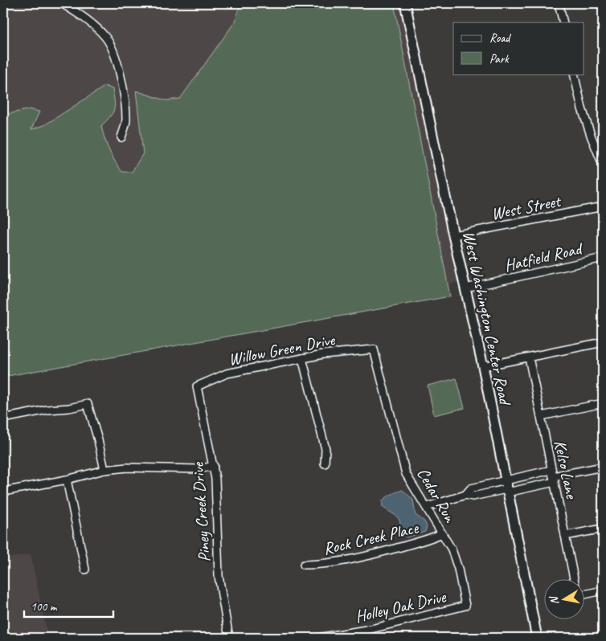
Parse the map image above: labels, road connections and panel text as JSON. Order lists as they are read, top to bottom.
{
  "streets": {
    "main road": ["West Washington Center Road"],
    "street": [
      "West Street",
      "Hatfield Road",
      "Willow Green Drive",
      "Kelso Lane",
      "Cedar Run",
      "Piney Creek Drive",
      "Rock Creek Place",
      "Holley Oak Drive"
    ]
  },
  "crossings": [
    ["West Street", "West Washington Center Road"],
    ["Hatfield Road", "West Washington Center Road"],
    ["Willow Green Drive", "Cedar Run"],
    ["Willow Green Drive", "Piney Creek Drive"],
    ["Cedar Run", "Rock Creek Place"],
    ["Cedar Run", "Holley Oak Drive"]
  ],
  "legend": ["Road", "Park"],
  "scale_bar": "100 m",
  "north": "left"
}
